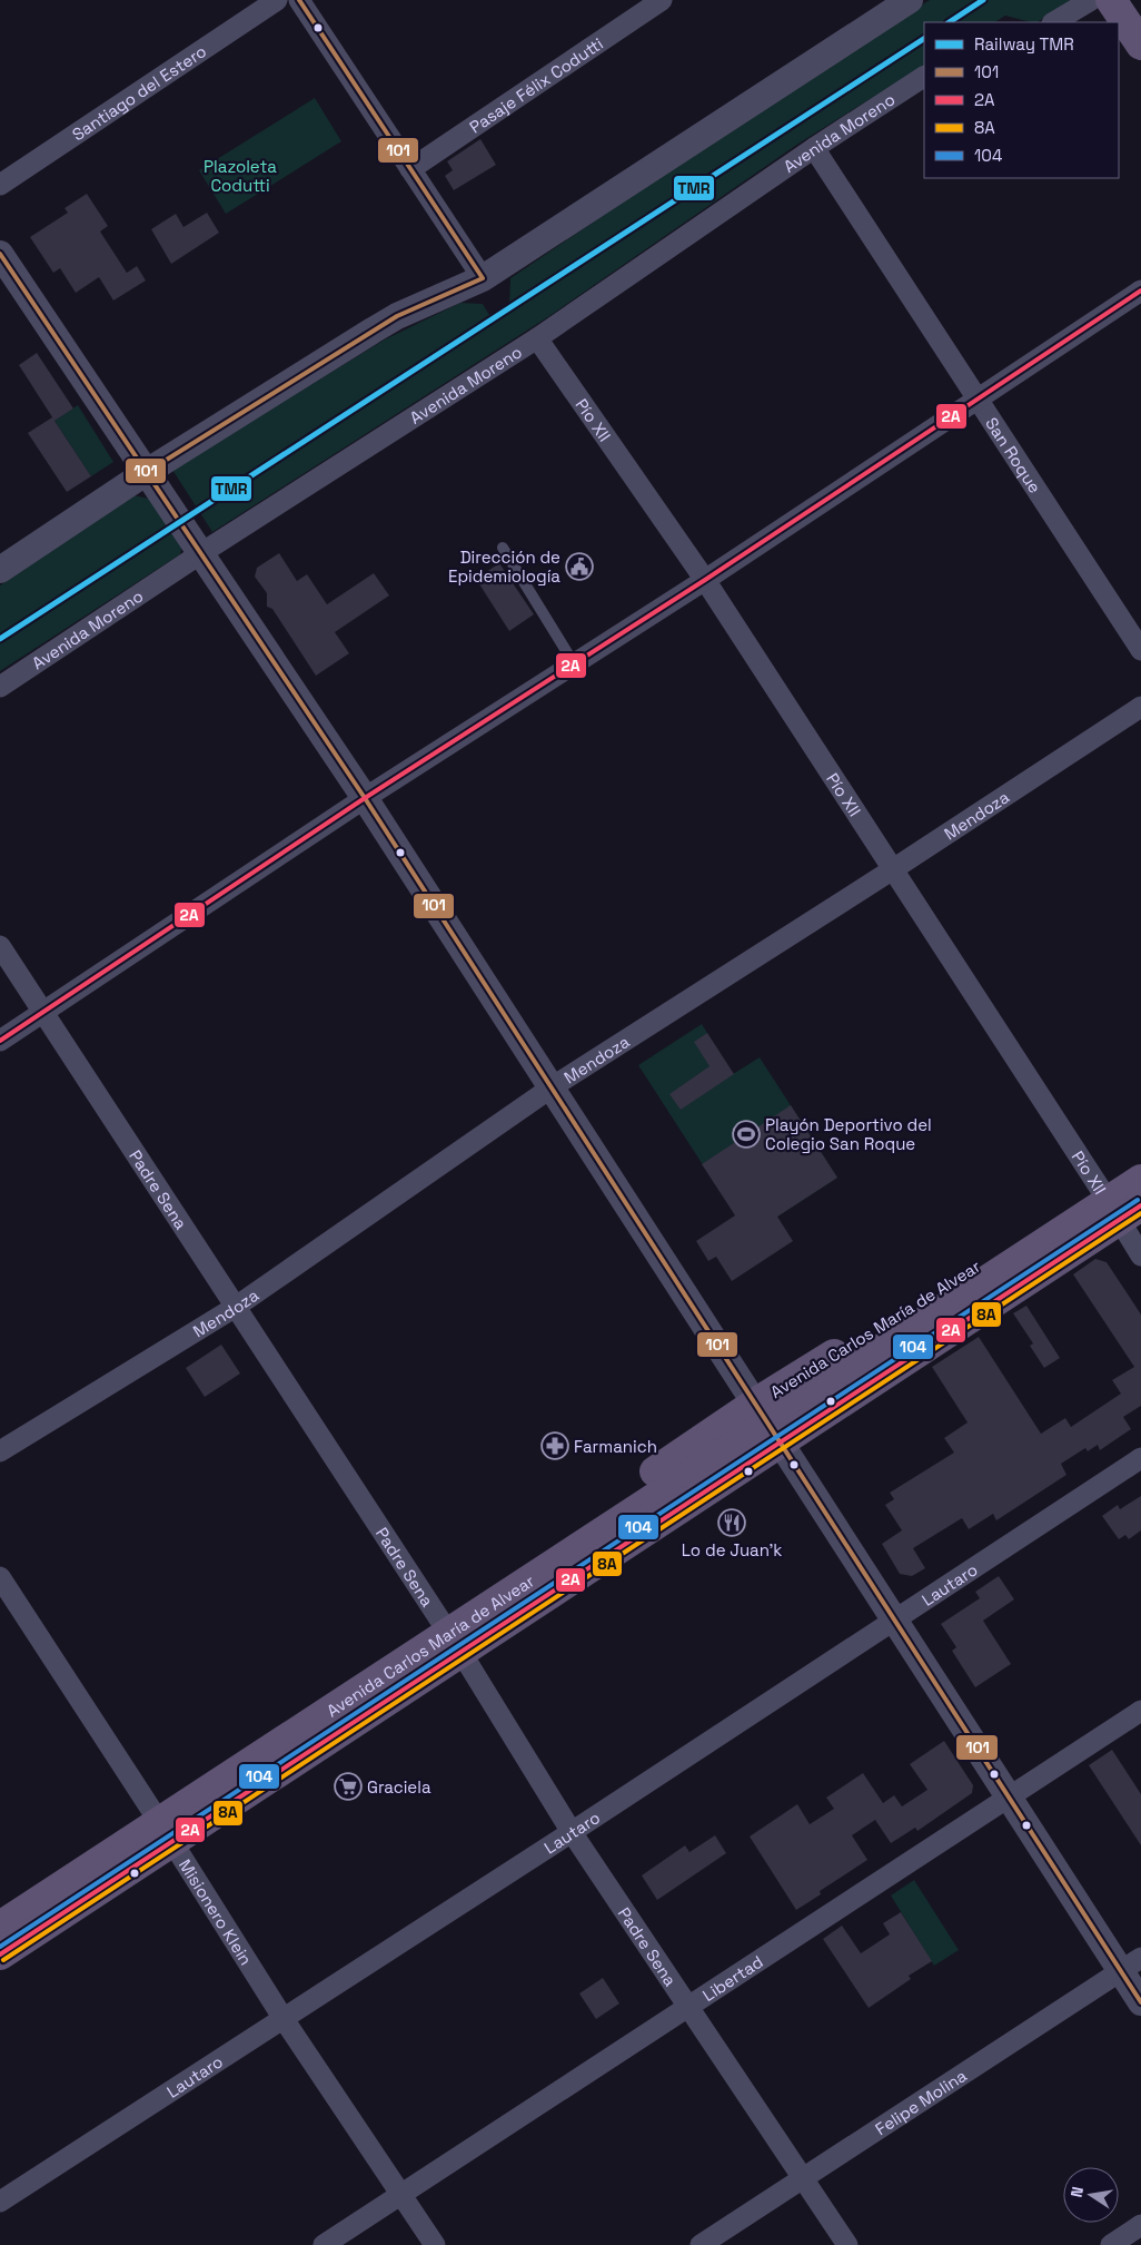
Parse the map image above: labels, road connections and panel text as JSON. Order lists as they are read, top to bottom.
{
  "streets": {
    "main road": ["Avenida Carlos María de Alvear"],
    "street": [
      "Pasaje Félix Codutti",
      "Santiago del Estero",
      "Avenida Moreno",
      "Pío XII",
      "San Roque",
      "Mendoza",
      "Padre Sena",
      "Lautaro",
      "Misionero Klein",
      "Libertad",
      "Felipe Molina"
    ]
  },
  "crossings": [
    ["Avenida Moreno", "Pío XII"],
    ["Avenida Moreno", "San Roque"],
    ["Pío XII", "Mendoza"],
    ["Pío XII", "Avenida Carlos María de Alvear"],
    ["Mendoza", "Padre Sena"],
    ["Padre Sena", "Avenida Carlos María de Alvear"],
    ["Padre Sena", "Lautaro"],
    ["Padre Sena", "Libertad"],
    ["Padre Sena", "Felipe Molina"],
    ["Avenida Carlos María de Alvear", "Misionero Klein"],
    ["Lautaro", "Misionero Klein"],
    ["Misionero Klein", "Libertad"]
  ],
  "parks": ["Plazoleta Codutti"],
  "places": {
    "public building": ["Dirección de Epidemiología"],
    "sports": ["Playón Deportivo del Colegio San Roque"],
    "pharmacy": ["Farmanich"],
    "restaurant": ["Lo de Juan'k"],
    "supermarket": ["Graciela"]
  },
  "lines": [
    "rail line TMR",
    "transit line 101",
    "transit line 2A",
    "transit line 104",
    "transit line 8A"
  ],
  "legend": [
    "Railway TMR",
    "101",
    "2A",
    "8A",
    "104"
  ],
  "north": "left"
}
